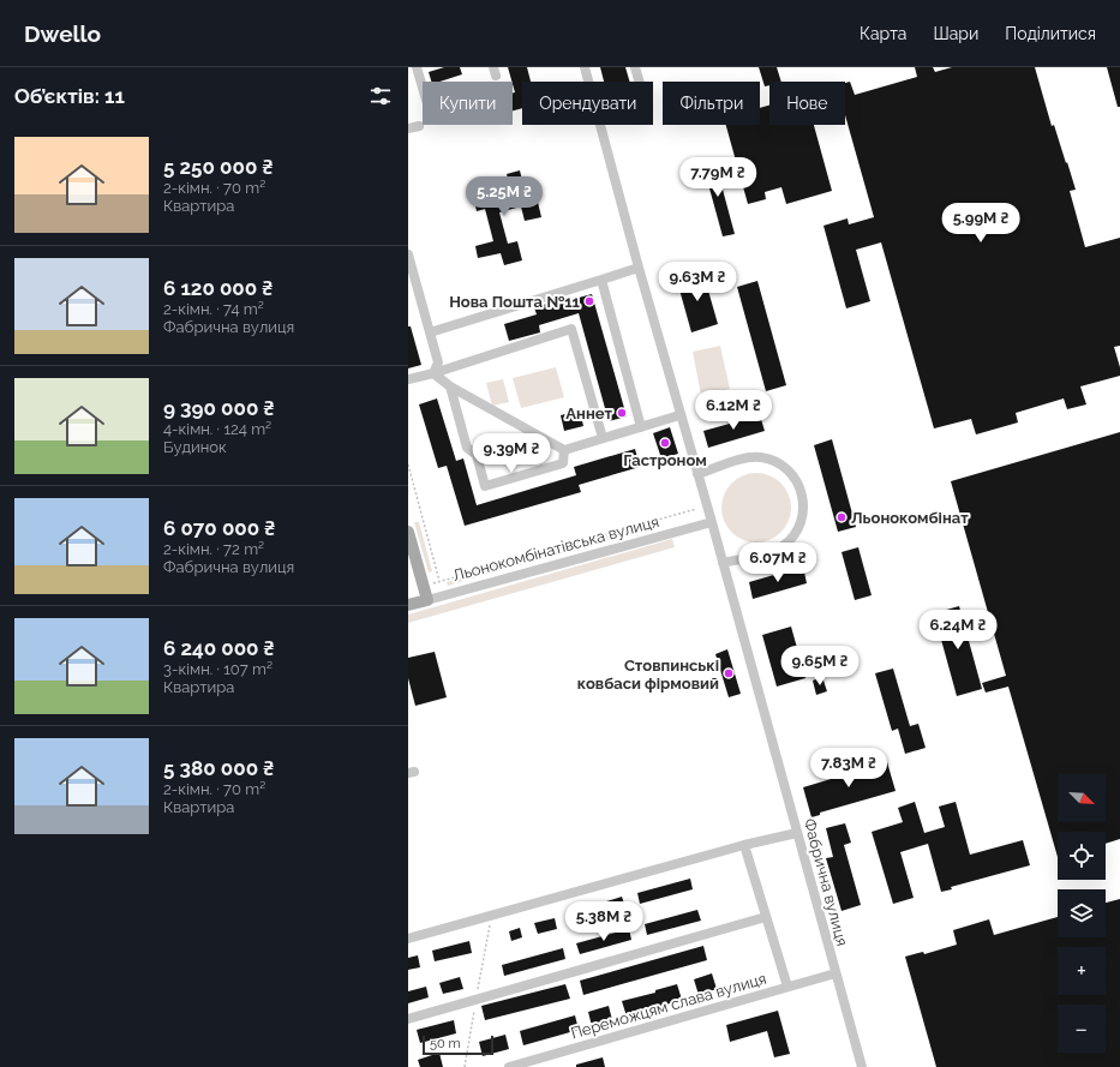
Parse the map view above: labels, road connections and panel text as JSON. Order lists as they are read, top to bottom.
{
  "streets": {
    "main road": ["Льонокомбінатівська вулиця"],
    "street": ["Фабрична вулиця", "Переможцям слава вулиця"]
  },
  "crossings": [
    ["Льонокомбінатівська вулиця", "Фабрична вулиця"],
    ["Фабрична вулиця", "Переможцям слава вулиця"]
  ],
  "places": [
    "Нова Пошта №11",
    "Аннет",
    "Гастроном",
    "Льонокомбінат",
    "Стовпинські ковбаси фірмовий"
  ],
  "scale_bar": "50 m",
  "north": "bottom right",
  "page": {
    "header": "Dwello",
    "nav": ["Карта", "Шари", "Поділитися"],
    "heading": "Об’єктів: 11",
    "chip": [
      "Купити",
      "Орендувати",
      "Фільтри",
      "Нове"
    ],
    "list": [
      {
        "name": "5 250 000 ₴",
        "note": "2-кімн. · 70 m² · Квартира"
      },
      {
        "name": "6 120 000 ₴",
        "note": "2-кімн. · 74 m² · Фабрична вулиця"
      },
      {
        "name": "9 390 000 ₴",
        "note": "4-кімн. · 124 m² · Будинок"
      },
      {
        "name": "6 070 000 ₴",
        "note": "2-кімн. · 72 m² · Фабрична вулиця"
      },
      {
        "name": "6 240 000 ₴",
        "note": "3-кімн. · 107 m² · Квартира"
      },
      {
        "name": "5 380 000 ₴",
        "note": "2-кімн. · 70 m² · Квартира"
      }
    ],
    "price": [
      "7.79M ₴",
      "5.25M ₴",
      "5.99M ₴",
      "9.63M ₴",
      "6.12M ₴",
      "9.39M ₴",
      "6.07M ₴",
      "6.24M ₴",
      "9.65M ₴",
      "7.83M ₴",
      "5.38M ₴"
    ],
    "map_buttons": ["+", "−"],
    "scale": "50 m"
  }
}
